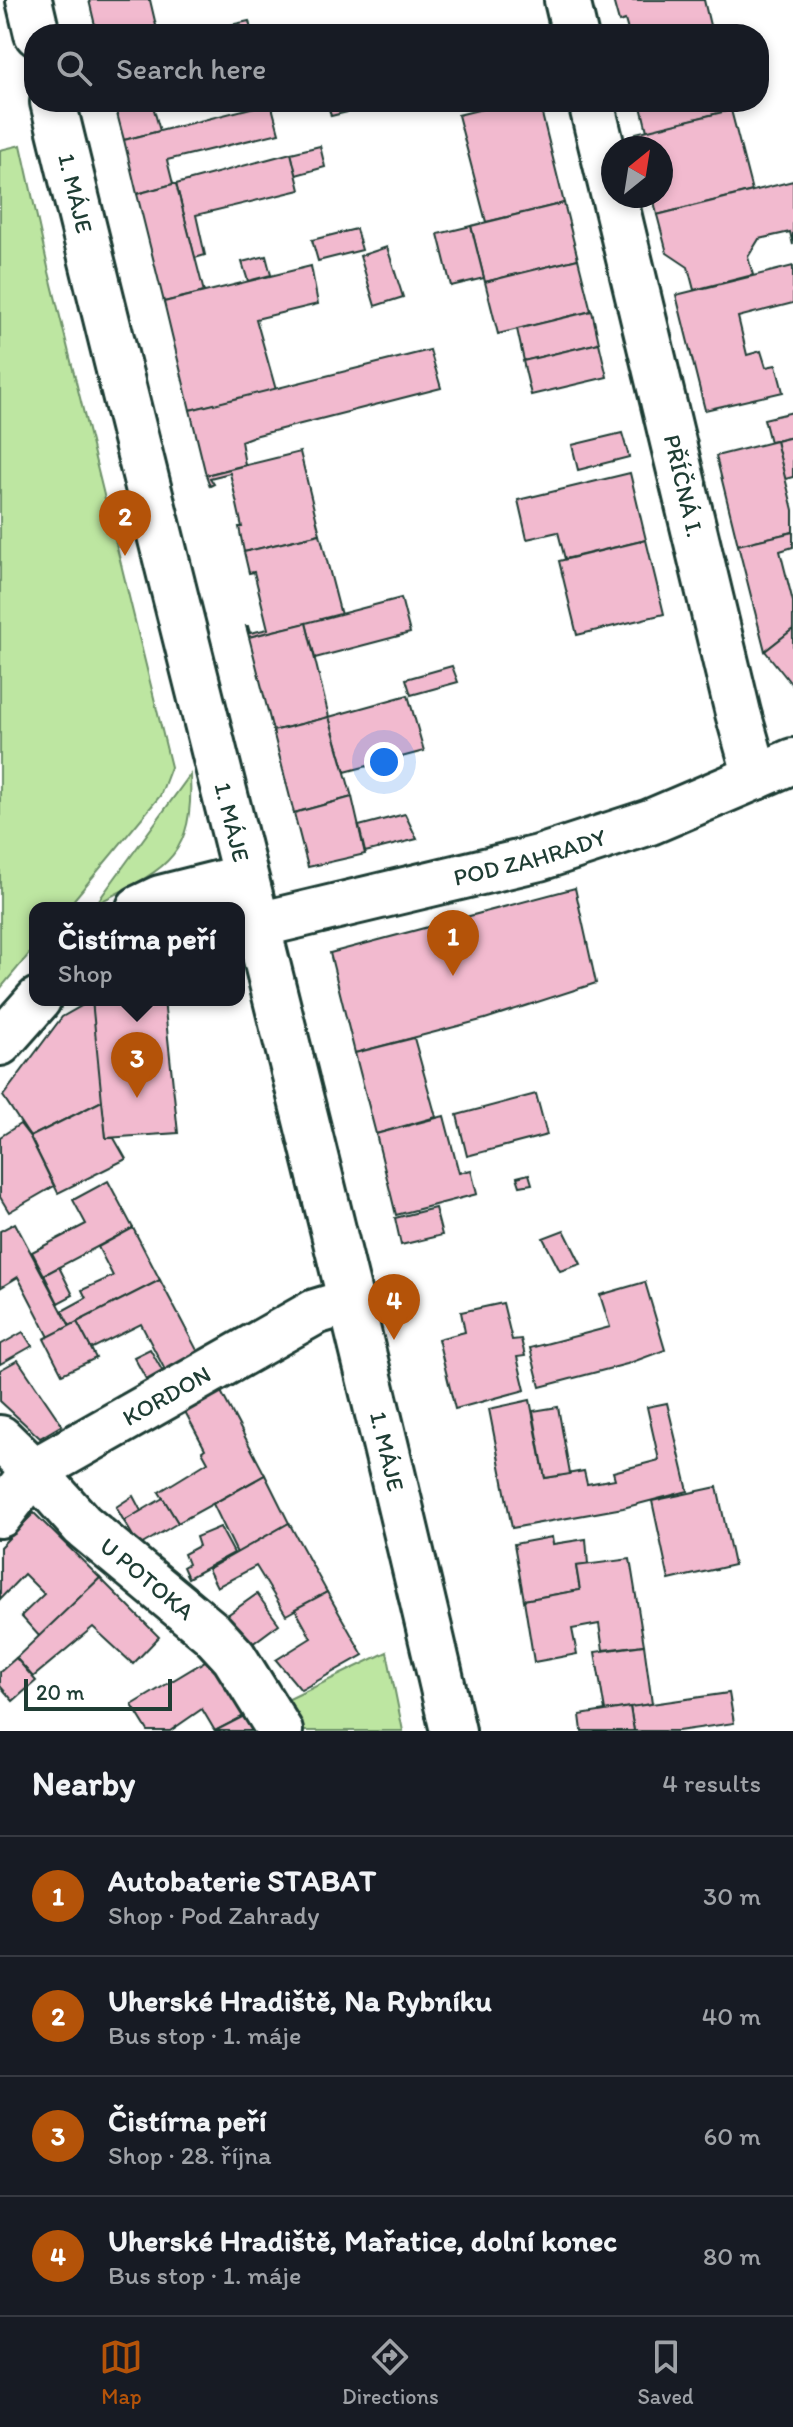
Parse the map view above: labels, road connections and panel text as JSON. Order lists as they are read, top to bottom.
{
  "streets": {
    "street": [
      "1. MÁJE",
      "PŘÍČNÁ I.",
      "POD ZAHRADY",
      "KORDON",
      "U POTOKA"
    ]
  },
  "crossings": [
    ["1. MÁJE", "POD ZAHRADY"],
    ["1. MÁJE", "KORDON"],
    ["PŘÍČNÁ I.", "POD ZAHRADY"],
    ["KORDON", "U POTOKA"]
  ],
  "scale_bar": "20 m",
  "north": "top right",
  "page": {
    "search": "Search here",
    "pins": [
      "2",
      "1",
      "3",
      "4"
    ],
    "popup": ["Čistírna peří", "Shop"],
    "scale": "20 m",
    "heading": ["Nearby", "4 results"],
    "list": [
      {
        "mark": "1",
        "name": "Autobaterie STABAT",
        "note": "Shop · Pod Zahrady",
        "value": "30 m"
      },
      {
        "mark": "2",
        "name": "Uherské Hradiště, Na Rybníku",
        "note": "Bus stop · 1. máje",
        "value": "40 m"
      },
      {
        "mark": "3",
        "name": "Čistírna peří",
        "note": "Shop · 28. října",
        "value": "60 m"
      },
      {
        "mark": "4",
        "name": "Uherské Hradiště, Mařatice, dolní konec",
        "note": "Bus stop · 1. máje",
        "value": "80 m"
      }
    ],
    "nav": ["Map", "Directions", "Saved"]
  }
}
